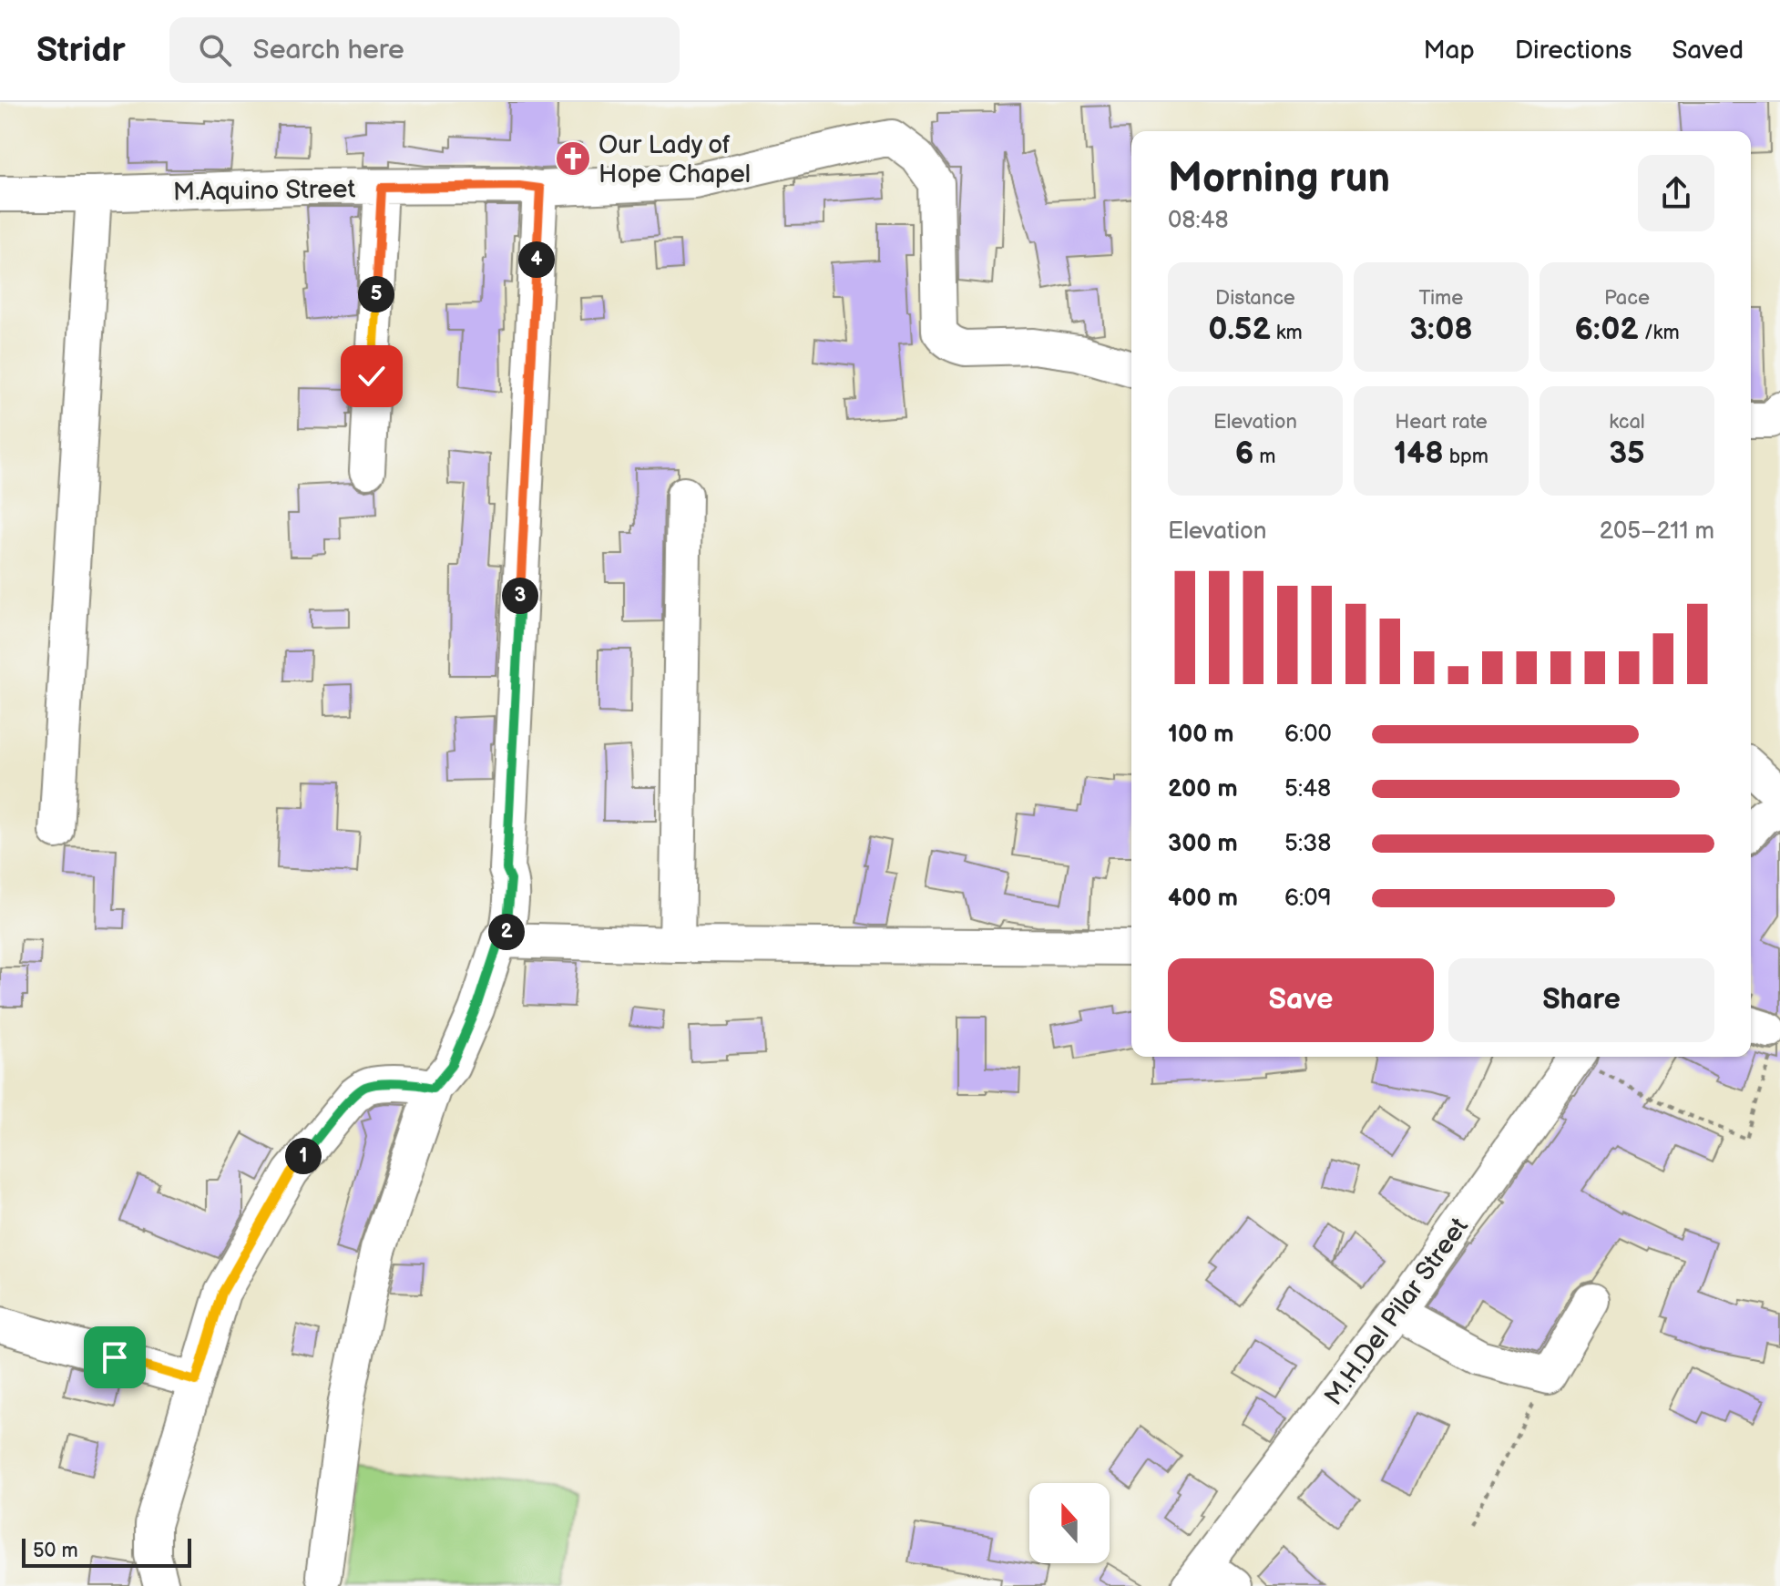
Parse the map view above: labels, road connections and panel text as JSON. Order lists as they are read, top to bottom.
{
  "streets": {
    "street": ["M.Aquino Street", "M.H.Del Pilar Street"]
  },
  "places": {
    "church": ["Our Lady of Hope Chapel"]
  },
  "scale_bar": "50 m",
  "north": "top",
  "page": {
    "header": "Stridr",
    "search": "Search here",
    "nav": ["Map", "Directions", "Saved"],
    "heading": ["Morning run", "08:48"],
    "pins": [
      "4",
      "5",
      "3",
      "2",
      "1"
    ],
    "stats": [
      ["Distance", "0.52 km"],
      ["Time", "3:08"],
      ["Pace", "6:02 /km"],
      ["Elevation", "6 m"],
      ["Heart rate", "148 bpm"],
      ["kcal", "35"]
    ],
    "chart": ["Elevation", "205–211 m"],
    "list": [
      {
        "name": "100 m",
        "note": "6:00"
      },
      {
        "name": "200 m",
        "note": "5:48"
      },
      {
        "name": "300 m",
        "note": "5:38"
      },
      {
        "name": "400 m",
        "note": "6:09"
      }
    ],
    "buttons": ["Save", "Share"],
    "scale": "50 m"
  }
}
